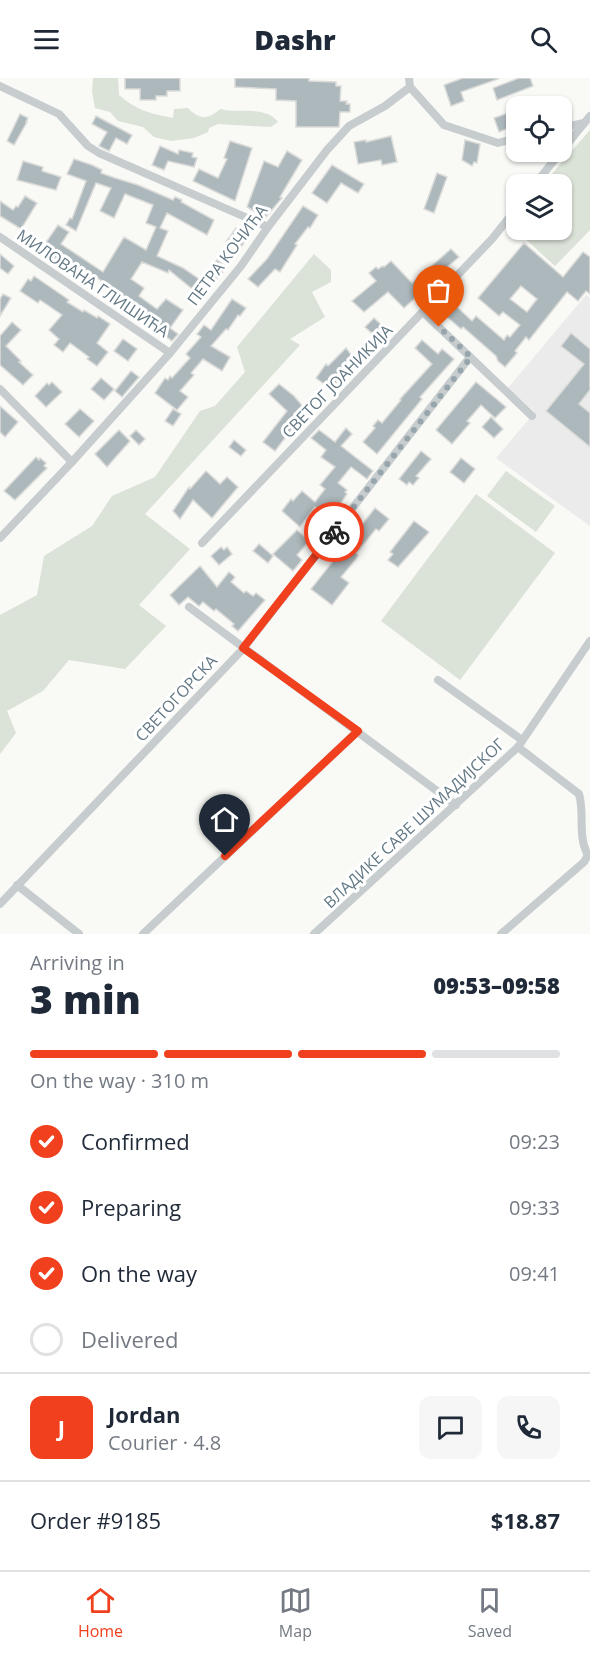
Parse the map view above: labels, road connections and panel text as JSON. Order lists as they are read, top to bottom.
{
  "streets": {
    "street": [
      "ПЕТРА КОЧИЋА",
      "МИЛОВАНА ГЛИШИЋА",
      "СВЕТОГ ЈОАНИКИЈА",
      "СВЕТОГОРСКА",
      "ВЛАДИКЕ САВЕ ШУМАДИЈСКОГ"
    ]
  },
  "crossings": [
    ["ПЕТРА КОЧИЋА", "МИЛОВАНА ГЛИШИЋА"]
  ],
  "page": {
    "header": "Dashr",
    "heading": ["3 min", "Arriving in", "09:53–09:58"],
    "panel": [
      "Jordan",
      "Courier · 4.8",
      "Order #9185",
      "$18.87"
    ],
    "bar": "On the way · 310 m",
    "list": [
      ["Confirmed", "09:23"],
      ["Preparing", "09:33"],
      ["On the way", "09:41"],
      "Delivered"
    ],
    "round": "J",
    "tabs": ["Home", "Map", "Saved"]
  }
}
